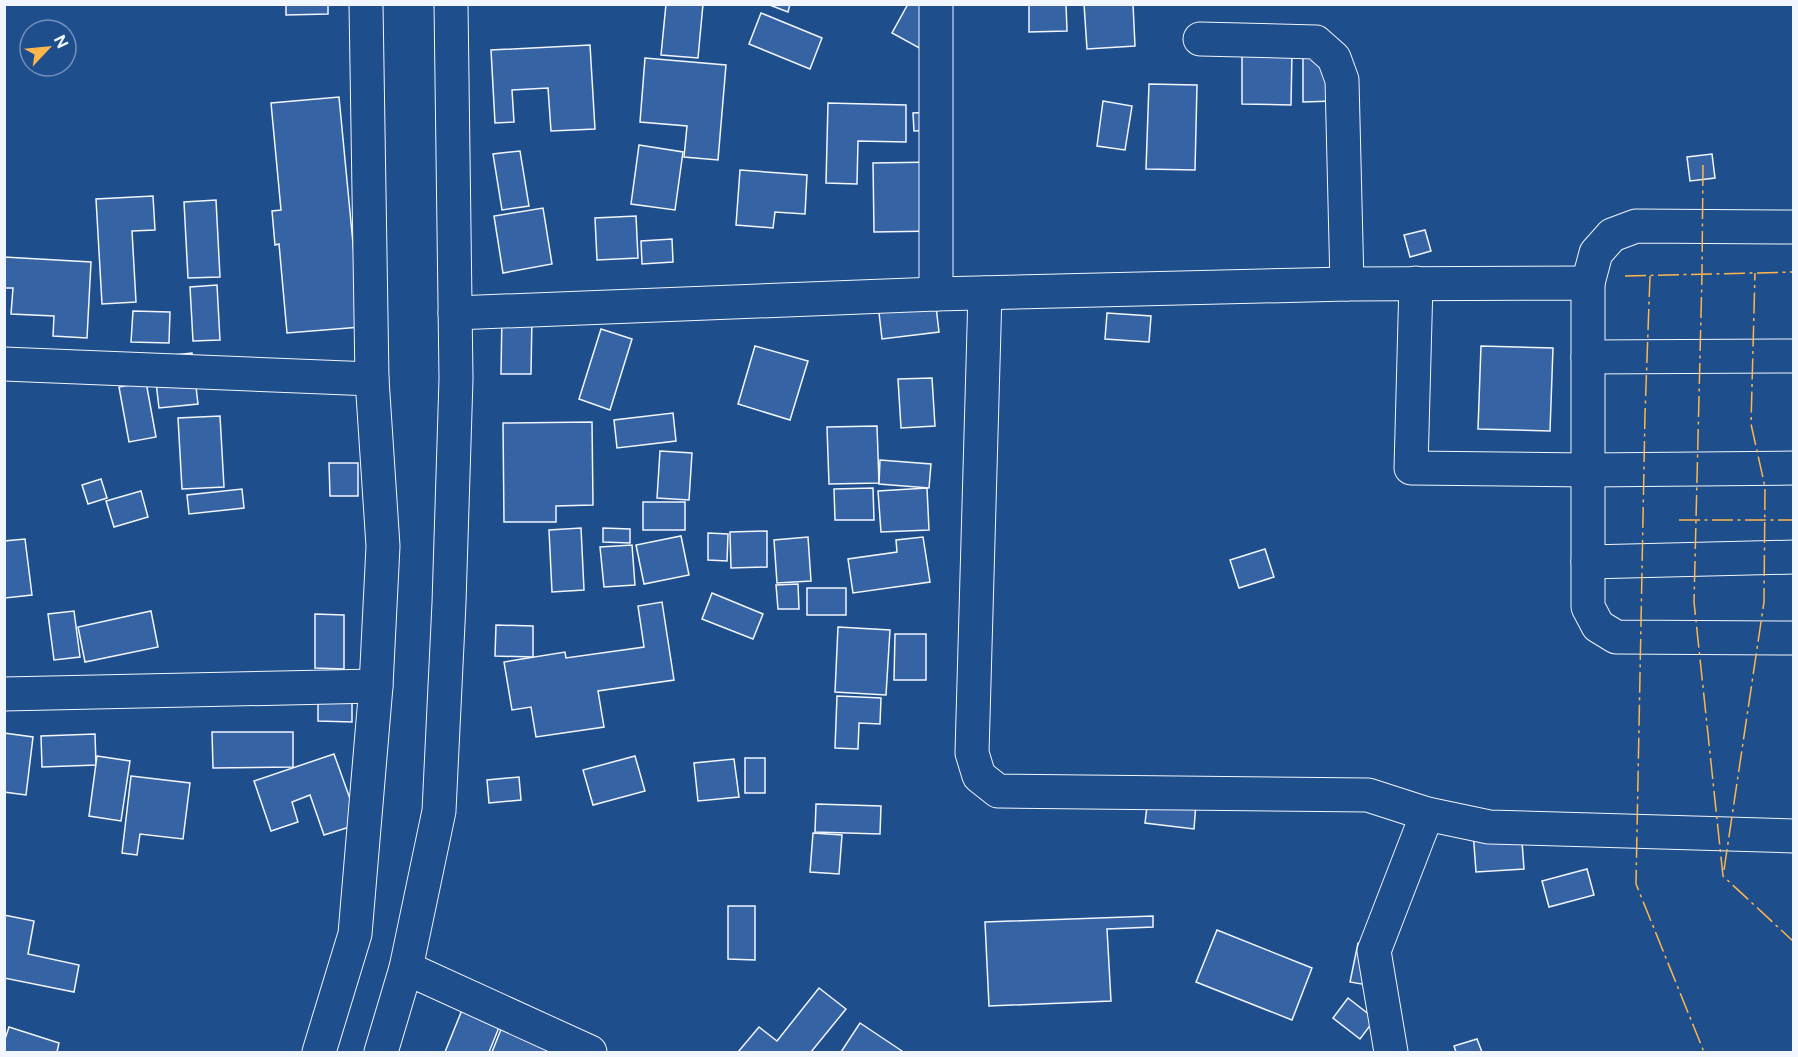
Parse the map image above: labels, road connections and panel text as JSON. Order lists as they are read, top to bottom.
{
  "north": "top right"
}
